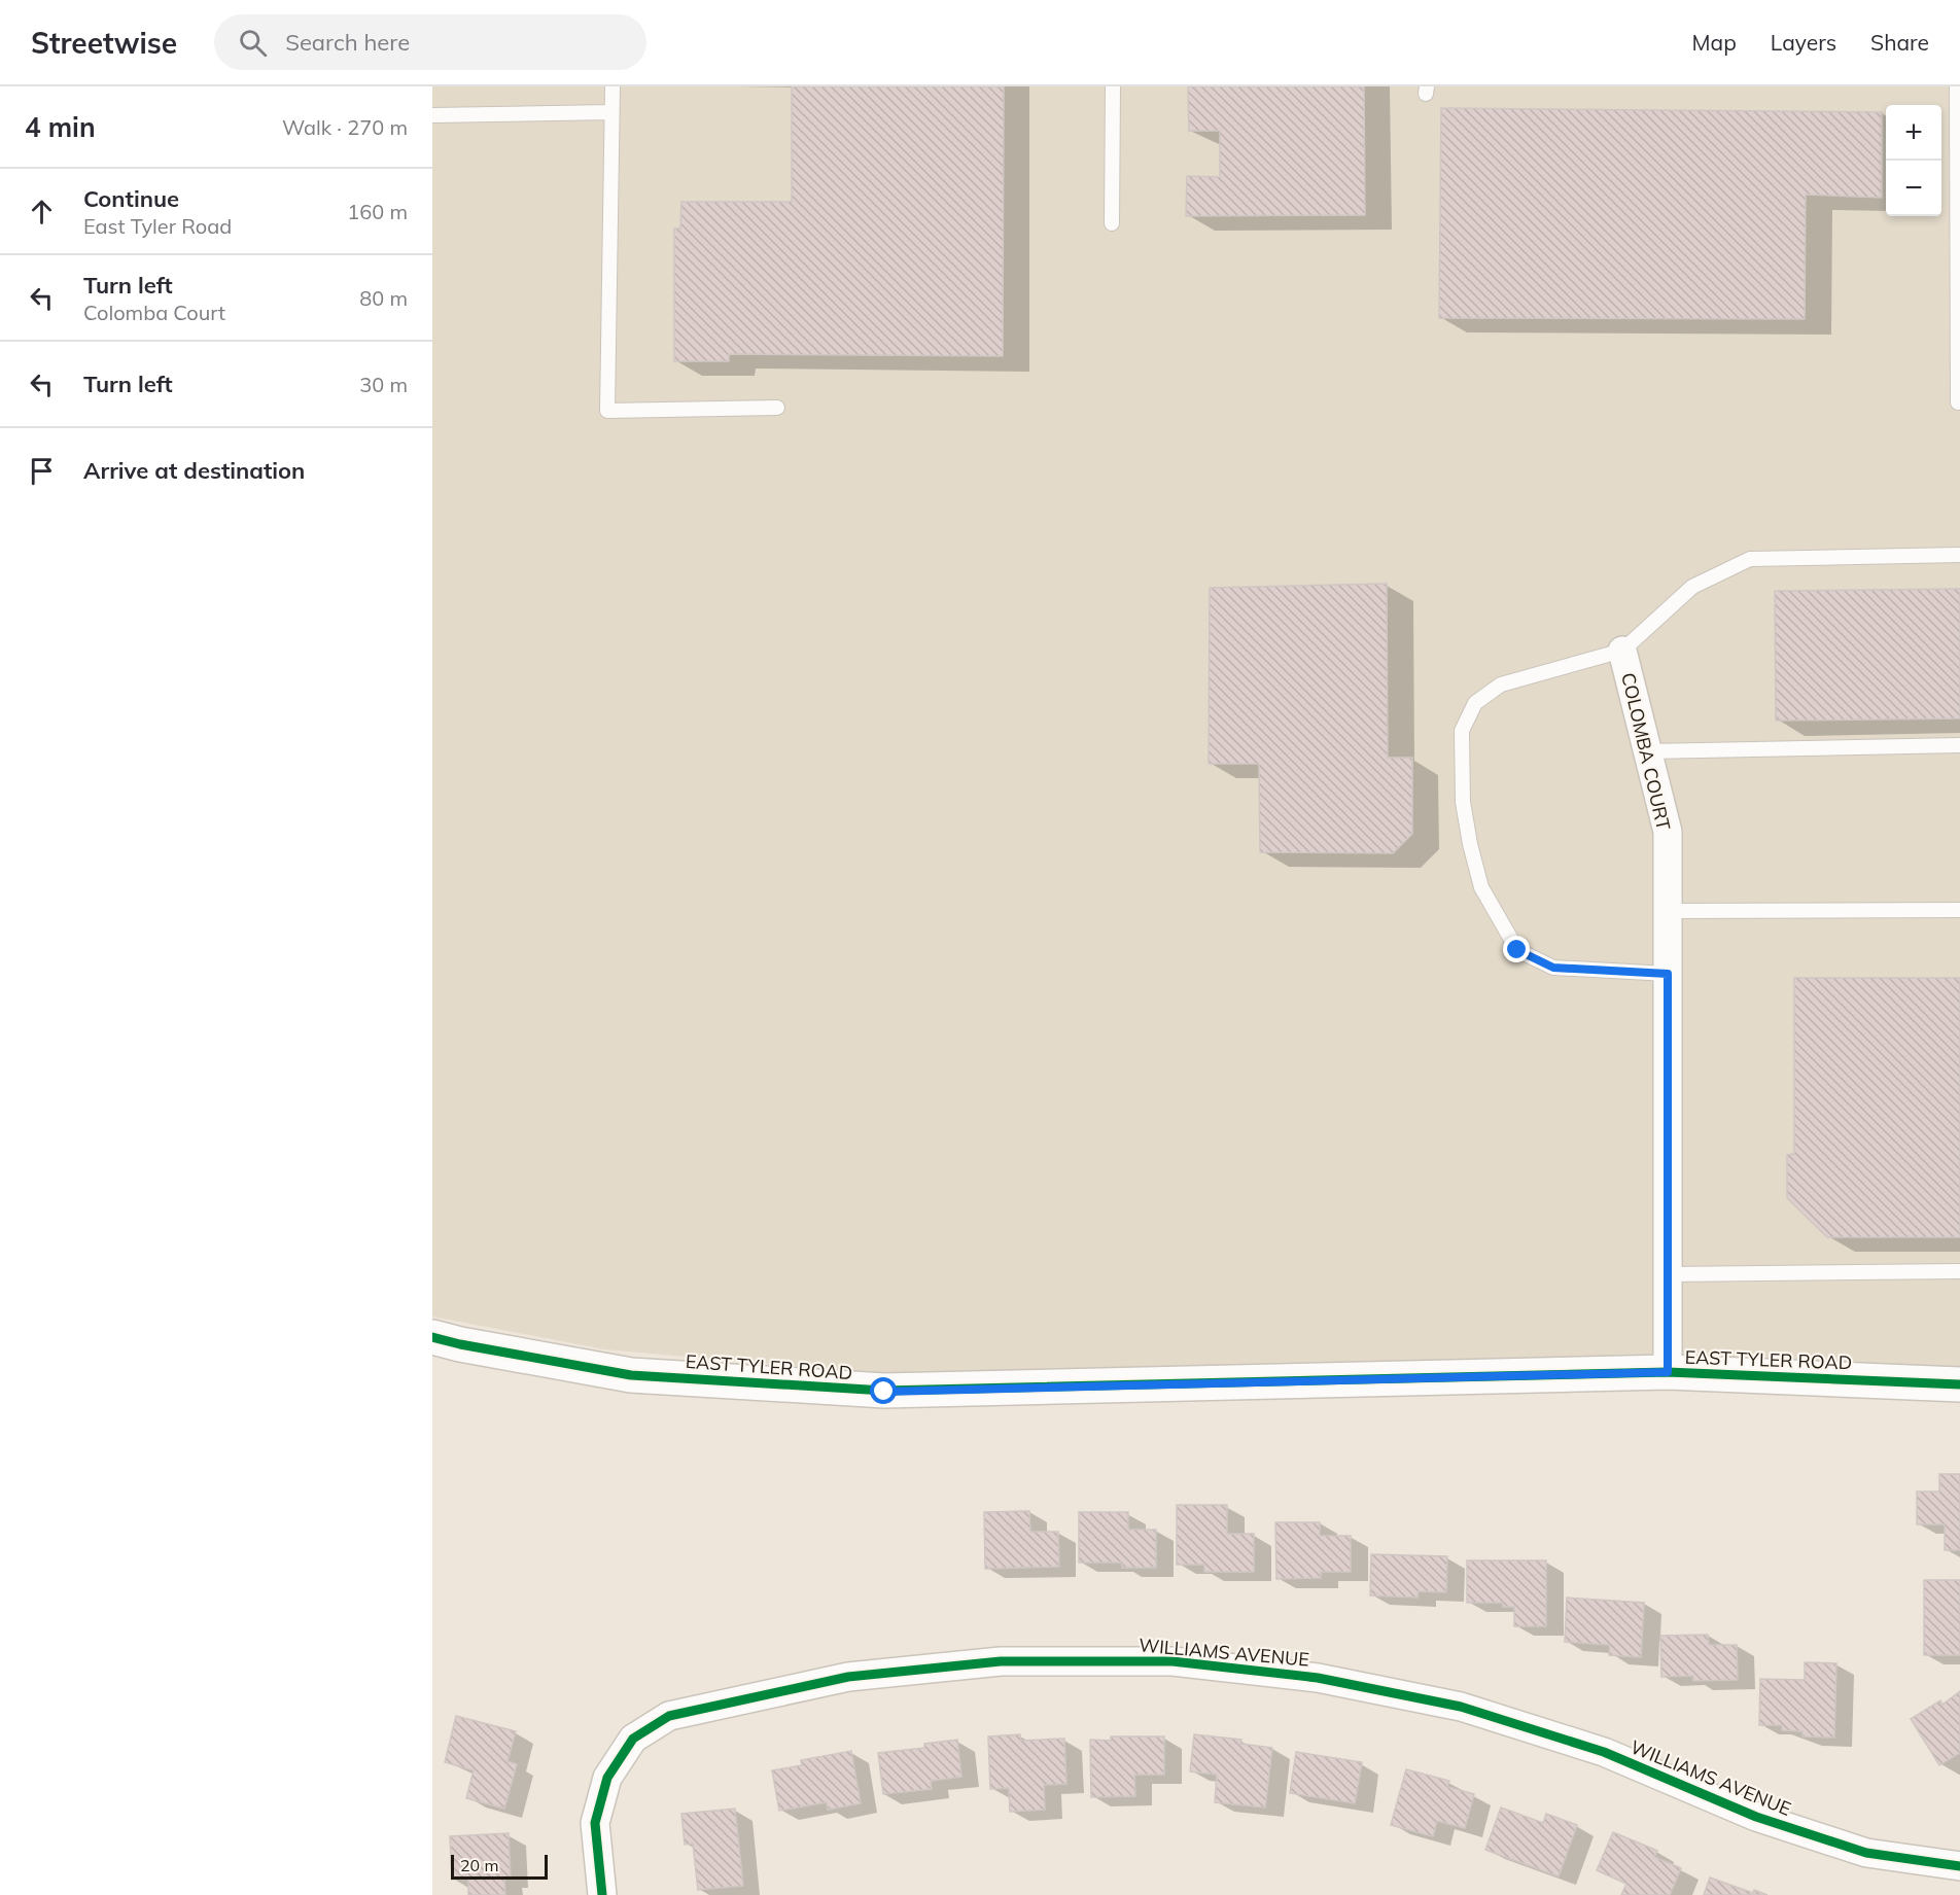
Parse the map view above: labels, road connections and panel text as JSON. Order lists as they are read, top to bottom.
{
  "streets": {
    "street": ["COLOMBA COURT", "EAST TYLER ROAD", "WILLIAMS AVENUE"]
  },
  "crossings": [
    ["COLOMBA COURT", "EAST TYLER ROAD"]
  ],
  "scale_bar": "20 m",
  "page": {
    "header": "Streetwise",
    "search": "Search here",
    "nav": ["Map", "Layers", "Share"],
    "heading": ["4 min", "Walk · 270 m"],
    "map_buttons": ["+", "−"],
    "list": [
      ["Continue", "East Tyler Road", "160 m"],
      ["Turn left", "Colomba Court", "80 m"],
      ["Turn left", "30 m"],
      "Arrive at destination"
    ],
    "scale": "20 m"
  }
}
